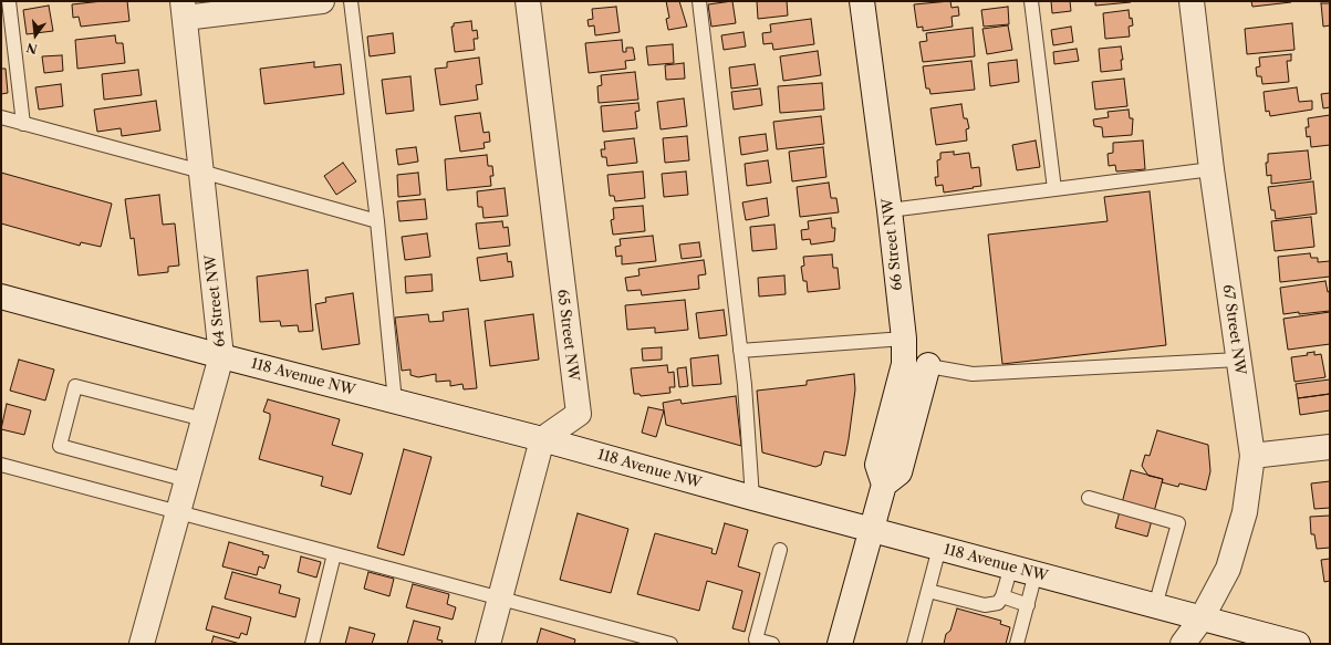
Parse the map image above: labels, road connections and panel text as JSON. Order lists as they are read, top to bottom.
{
  "streets": {
    "street": [
      "66 Street NW",
      "64 Street NW",
      "67 Street NW",
      "65 Street NW",
      "118 Avenue NW"
    ]
  },
  "crossings": [
    ["64 Street NW", "118 Avenue NW"],
    ["67 Street NW", "118 Avenue NW"],
    ["65 Street NW", "118 Avenue NW"]
  ],
  "north": "bottom"
}
